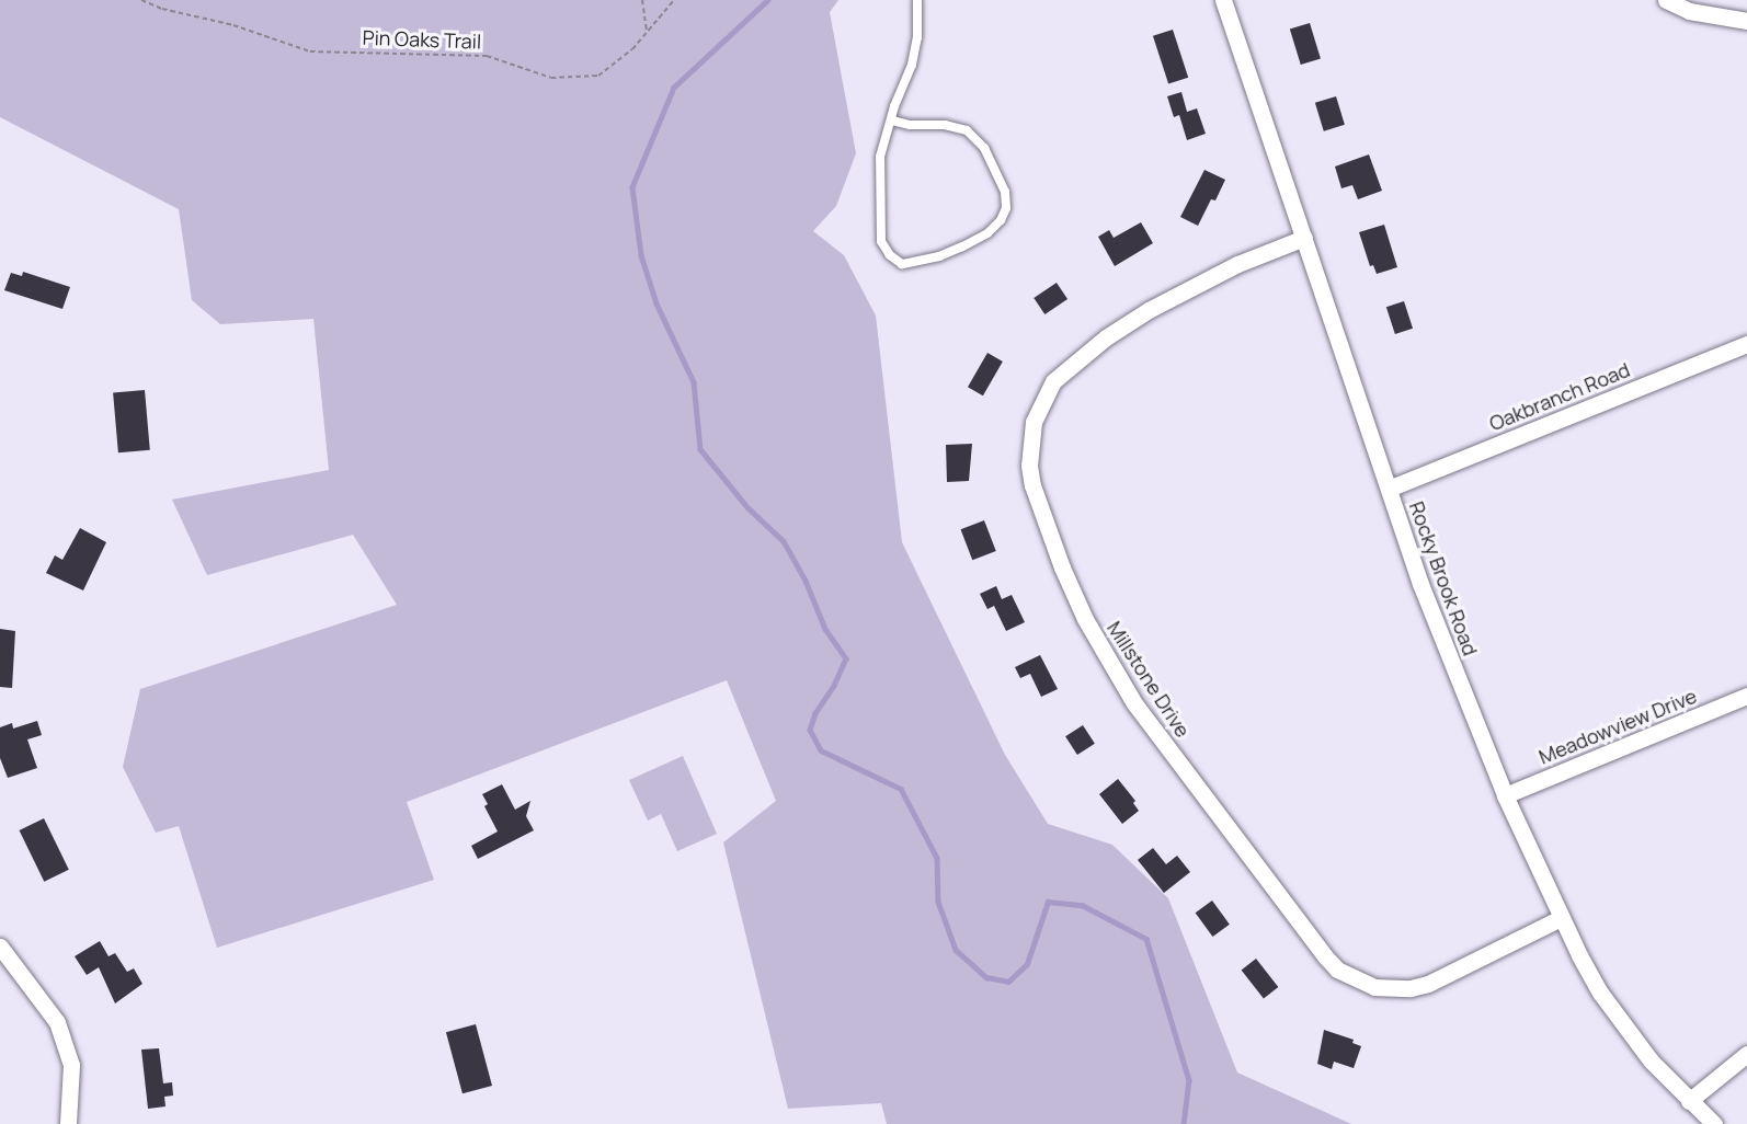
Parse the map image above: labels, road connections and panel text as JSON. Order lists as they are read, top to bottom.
{
  "streets": {
    "street": [
      "Oakbranch Road",
      "Rocky Brook Road",
      "Millstone Drive",
      "Meadowview Drive"
    ],
    "path": ["Pin Oaks Trail"]
  },
  "crossings": [
    ["Oakbranch Road", "Rocky Brook Road"],
    ["Rocky Brook Road", "Millstone Drive"],
    ["Rocky Brook Road", "Meadowview Drive"]
  ]
}
